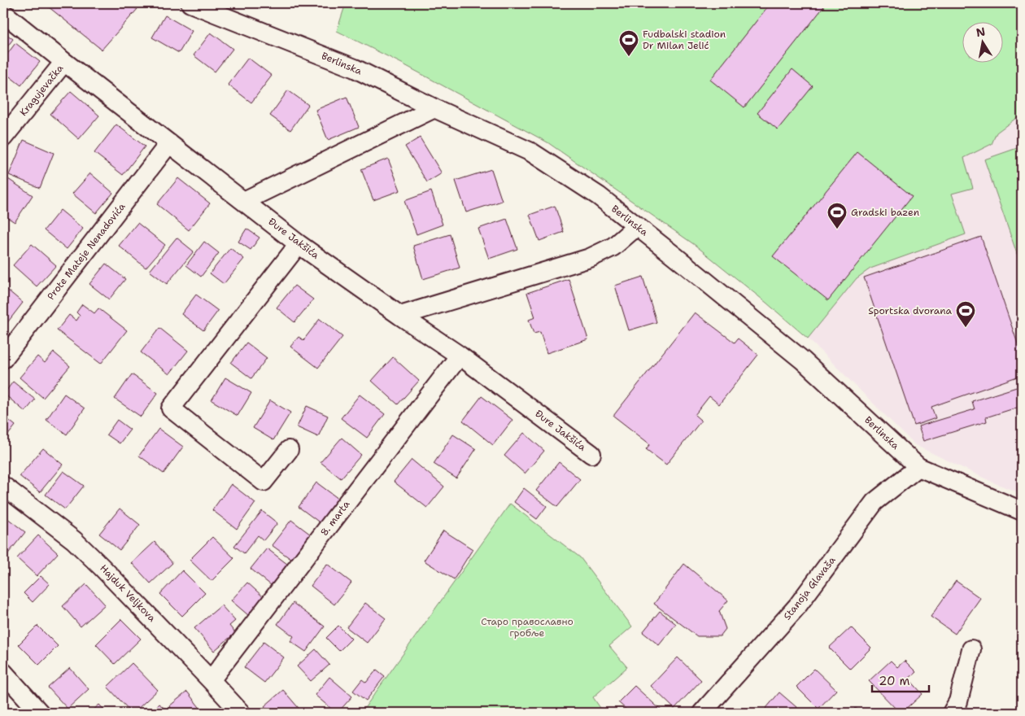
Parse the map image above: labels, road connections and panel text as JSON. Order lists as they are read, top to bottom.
{
  "streets": {
    "street": [
      "Berlinska",
      "Kragujevačka",
      "Đure Jakšića",
      "Prote Mateje Nenadovića",
      "8. marta",
      "Stanoja Glavaša",
      "Hajduk Veljkova"
    ]
  },
  "crossings": [
    ["Berlinska", "Stanoja Glavaša"],
    ["Kragujevačka", "Đure Jakšića"],
    ["Đure Jakšića", "Prote Mateje Nenadovića"],
    ["Đure Jakšića", "8. marta"],
    ["8. marta", "Hajduk Veljkova"]
  ],
  "parks": ["Старо православно гробље"],
  "places": {
    "sports": ["Fudbalski stadion Dr Milan Jelić", "Gradski bazen", "Sportska dvorana"]
  },
  "scale_bar": "20 m",
  "north": "top"
}
